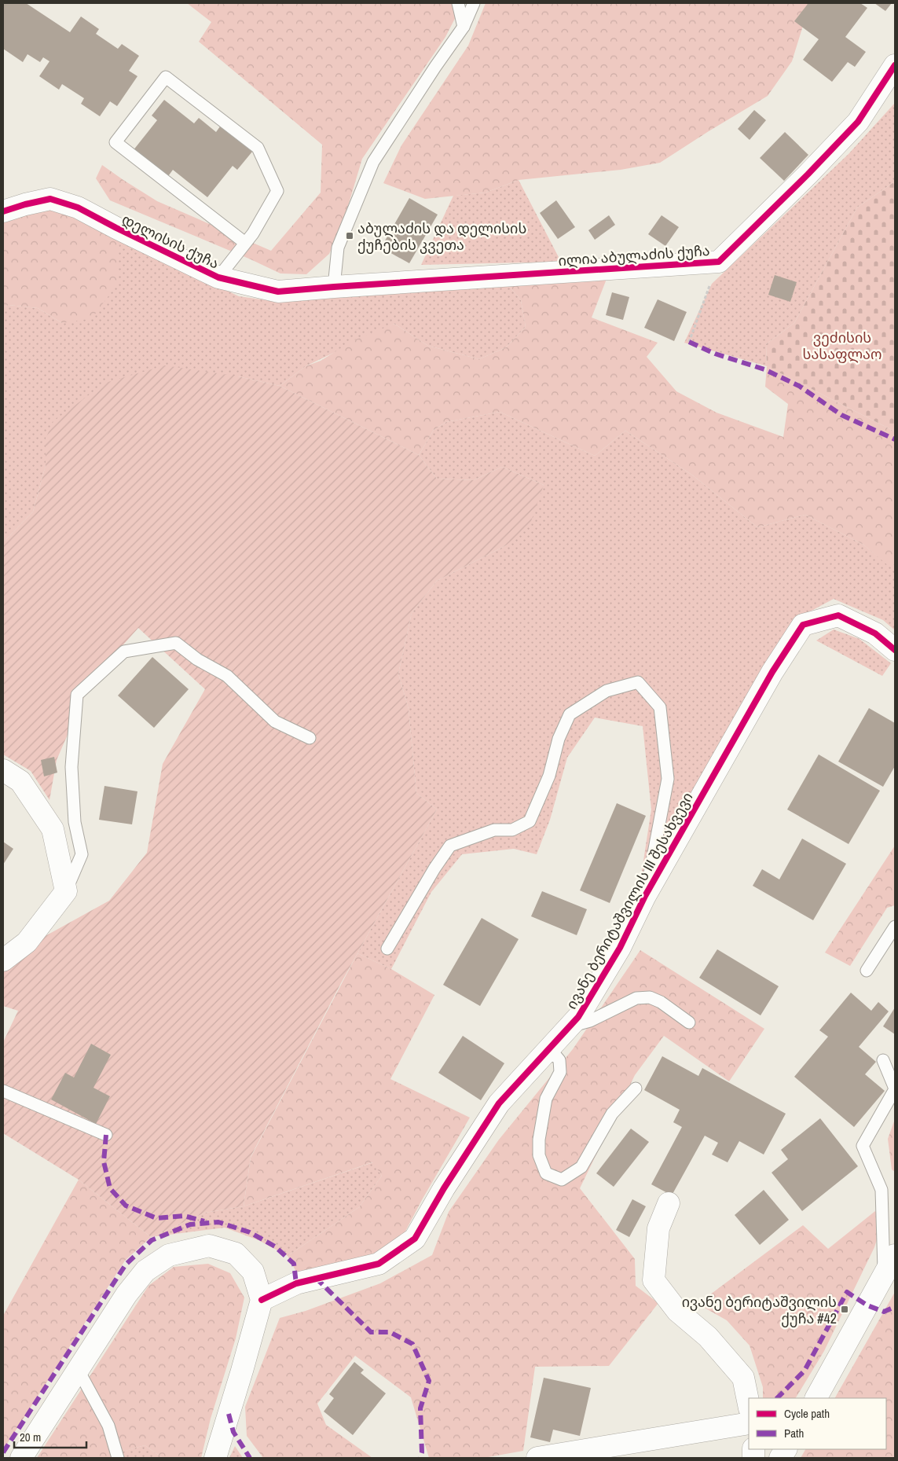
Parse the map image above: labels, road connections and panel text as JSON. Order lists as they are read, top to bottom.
{
  "streets": {
    "street": ["დელისის ქუჩა", "ილია აბულაძის ქუჩა", "ივანე ბერიტაშვილის III შესახვევი"]
  },
  "crossings": [
    ["დელისის ქუჩა", "ილია აბულაძის ქუჩა"]
  ],
  "parks": ["ვეძისის სასაფლაო"],
  "places": {
    "transit": ["აბულაძის და დელისის ქუჩების კვეთა", "ივანე ბერიტაშვილის ქუჩა #42"]
  },
  "legend": ["Cycle path", "Path"],
  "scale_bar": "20 m"
}
